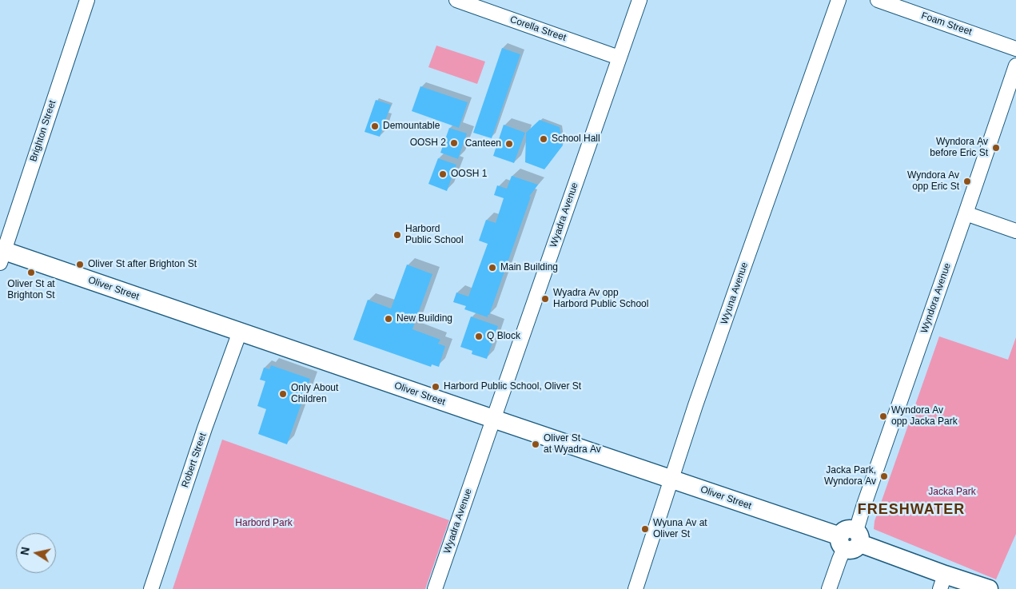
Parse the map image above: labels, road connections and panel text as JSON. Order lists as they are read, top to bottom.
{
  "streets": {
    "main road": ["Oliver Street"],
    "street": [
      "Foam Street",
      "Corella Street",
      "Brighton Street",
      "Wyadra Avenue",
      "Wyuna Avenue",
      "Wyndora Avenue",
      "Robert Street"
    ]
  },
  "crossings": [
    ["Corella Street", "Wyadra Avenue"],
    ["Brighton Street", "Oliver Street"],
    ["Wyadra Avenue", "Oliver Street"],
    ["Oliver Street", "Wyuna Avenue"],
    ["Oliver Street", "Wyndora Avenue"],
    ["Oliver Street", "Robert Street"]
  ],
  "districts": ["FRESHWATER"],
  "parks": ["Jacka Park", "Harbord Park"],
  "places": [
    "Demountable",
    "School Hall",
    "OOSH 2",
    "Canteen",
    "Wyndora Av before Eric St",
    "OOSH 1",
    "Wyndora Av opp Eric St",
    "Harbord Public School",
    "Oliver St after Brighton St",
    "Main Building",
    "Oliver St at Brighton St",
    "Wyadra Av opp Harbord Public School",
    "New Building",
    "Q Block",
    "Harbord Public School, Oliver St",
    "Only About Children",
    "Wyndora Av opp Jacka Park",
    "Oliver St at Wyadra Av",
    "Jacka Park, Wyndora Av",
    "Wyuna Av at Oliver St"
  ],
  "north": "left"
}
